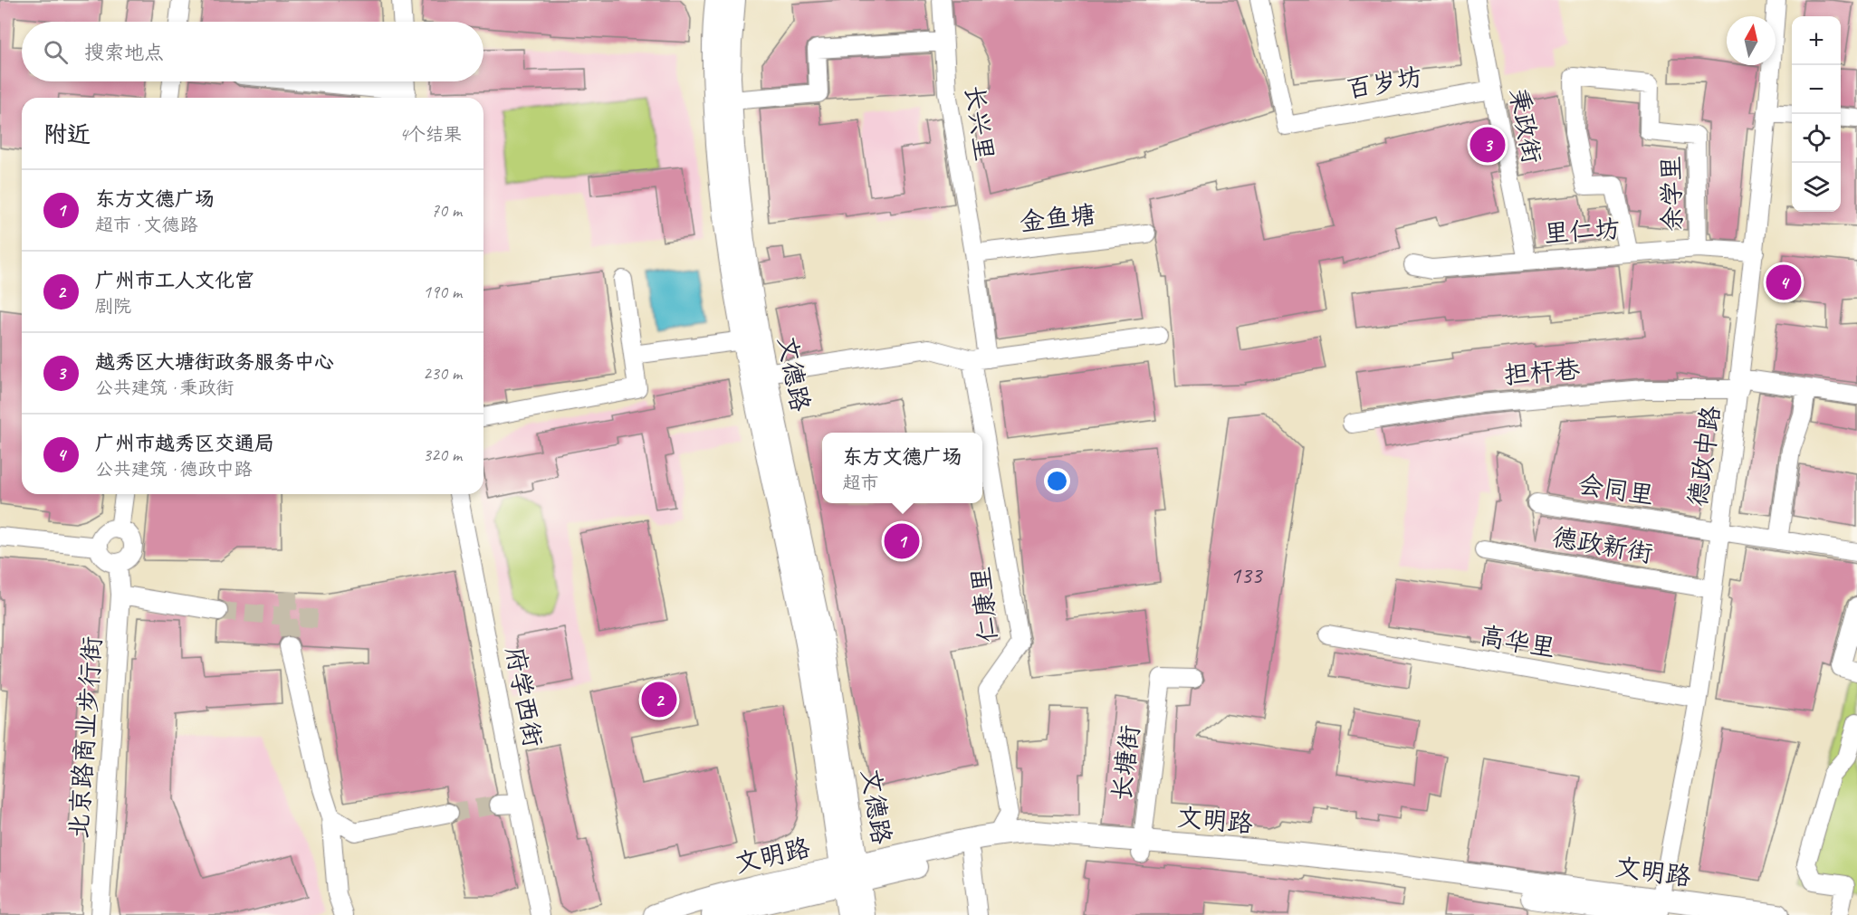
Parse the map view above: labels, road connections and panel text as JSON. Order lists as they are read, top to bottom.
{
  "streets": {
    "main road": ["文德路", "文明路"],
    "street": [
      "百岁坊",
      "长兴里",
      "秉政街",
      "余学里",
      "金鱼塘",
      "里仁坊",
      "担杆巷",
      "德政中路",
      "会同里",
      "德政新街",
      "仁康里",
      "高华里",
      "府学西街",
      "北京路商业步行街",
      "长塘街"
    ]
  },
  "crossings": [
    ["百岁坊", "秉政街"],
    ["长兴里", "金鱼塘"],
    ["长兴里", "仁康里"],
    ["秉政街", "里仁坊"],
    ["余学里", "里仁坊"],
    ["里仁坊", "德政中路"],
    ["担杆巷", "德政中路"],
    ["文德路", "文明路"],
    ["德政中路", "会同里"],
    ["德政中路", "德政新街"],
    ["德政中路", "高华里"],
    ["德政中路", "文明路"],
    ["仁康里", "文明路"],
    ["长塘街", "文明路"]
  ],
  "house_numbers": ["133"],
  "north": "top",
  "page": {
    "map_buttons": ["+", "−"],
    "search": "搜索地点",
    "heading": ["附近", "4个结果"],
    "pins": [
      "3",
      "4",
      "1",
      "2"
    ],
    "list": [
      {
        "mark": "1",
        "name": "东方文德广场",
        "note": "超市 · 文德路",
        "value": "70 m"
      },
      {
        "mark": "2",
        "name": "广州市工人文化宫",
        "note": "剧院",
        "value": "190 m"
      },
      {
        "mark": "3",
        "name": "越秀区大塘街政务服务中心",
        "note": "公共建筑 · 秉政街",
        "value": "230 m"
      },
      {
        "mark": "4",
        "name": "广州市越秀区交通局",
        "note": "公共建筑 · 德政中路",
        "value": "320 m"
      }
    ],
    "popup": ["东方文德广场", "超市"]
  }
}
